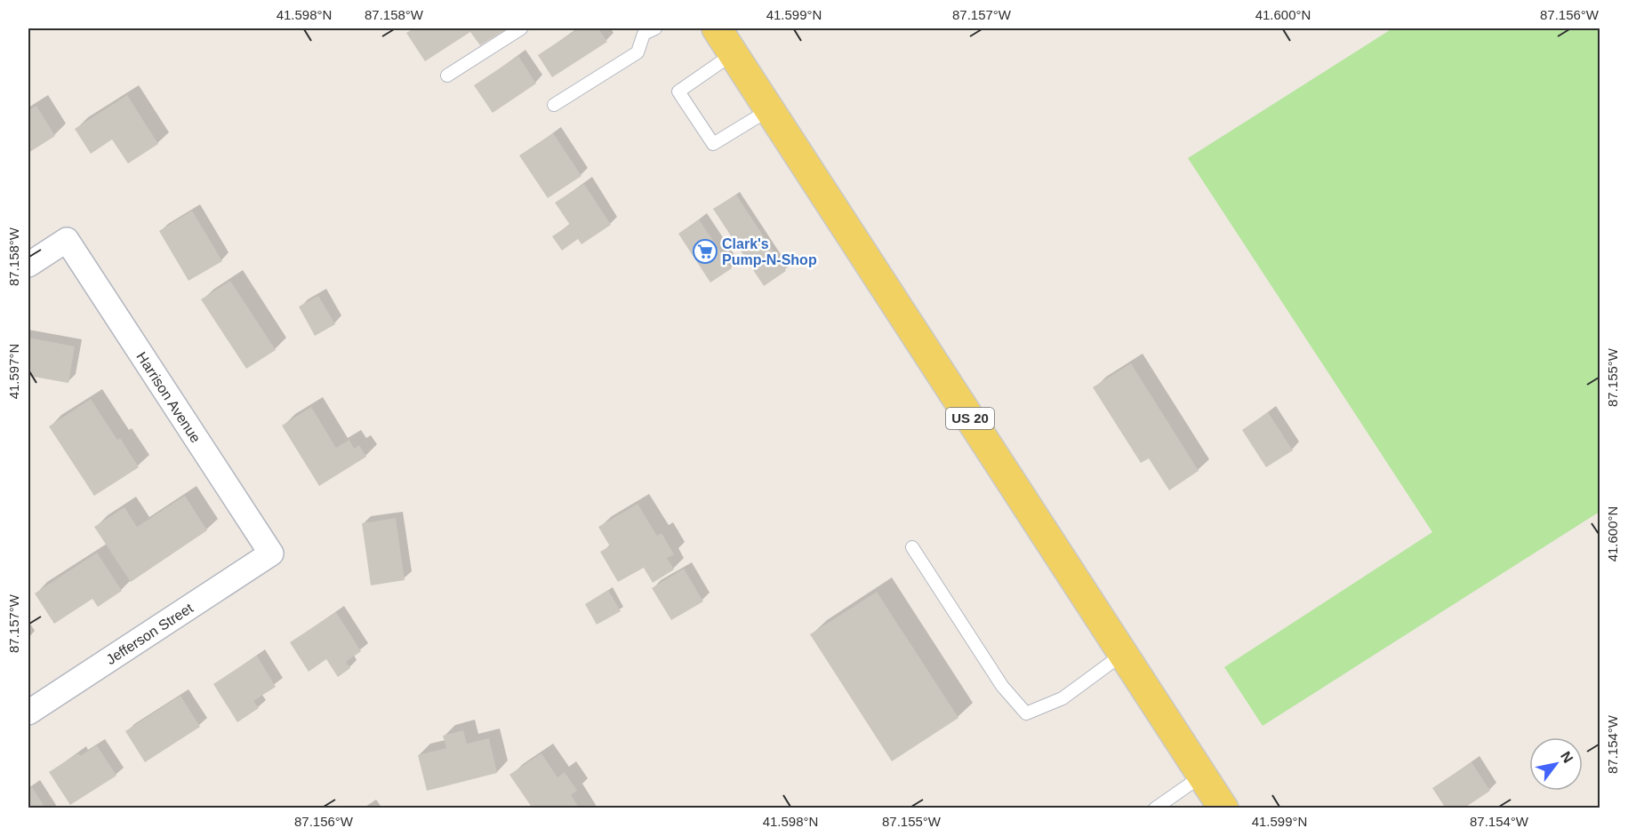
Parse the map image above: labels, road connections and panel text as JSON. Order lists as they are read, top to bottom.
{
  "streets": {
    "main road": ["US 20"],
    "street": ["Harrison Avenue", "Jefferson Street"]
  },
  "crossings": [
    ["Harrison Avenue", "Jefferson Street"]
  ],
  "places": {
    "supermarket": ["Clark's Pump-N-Shop"]
  },
  "north": "top right",
  "coordinates": [
    "41.598°N",
    "87.158°W",
    "41.599°N",
    "87.157°W",
    "41.600°N",
    "87.156°W",
    "41.597°N",
    "87.155°W",
    "87.154°W"
  ]
}
